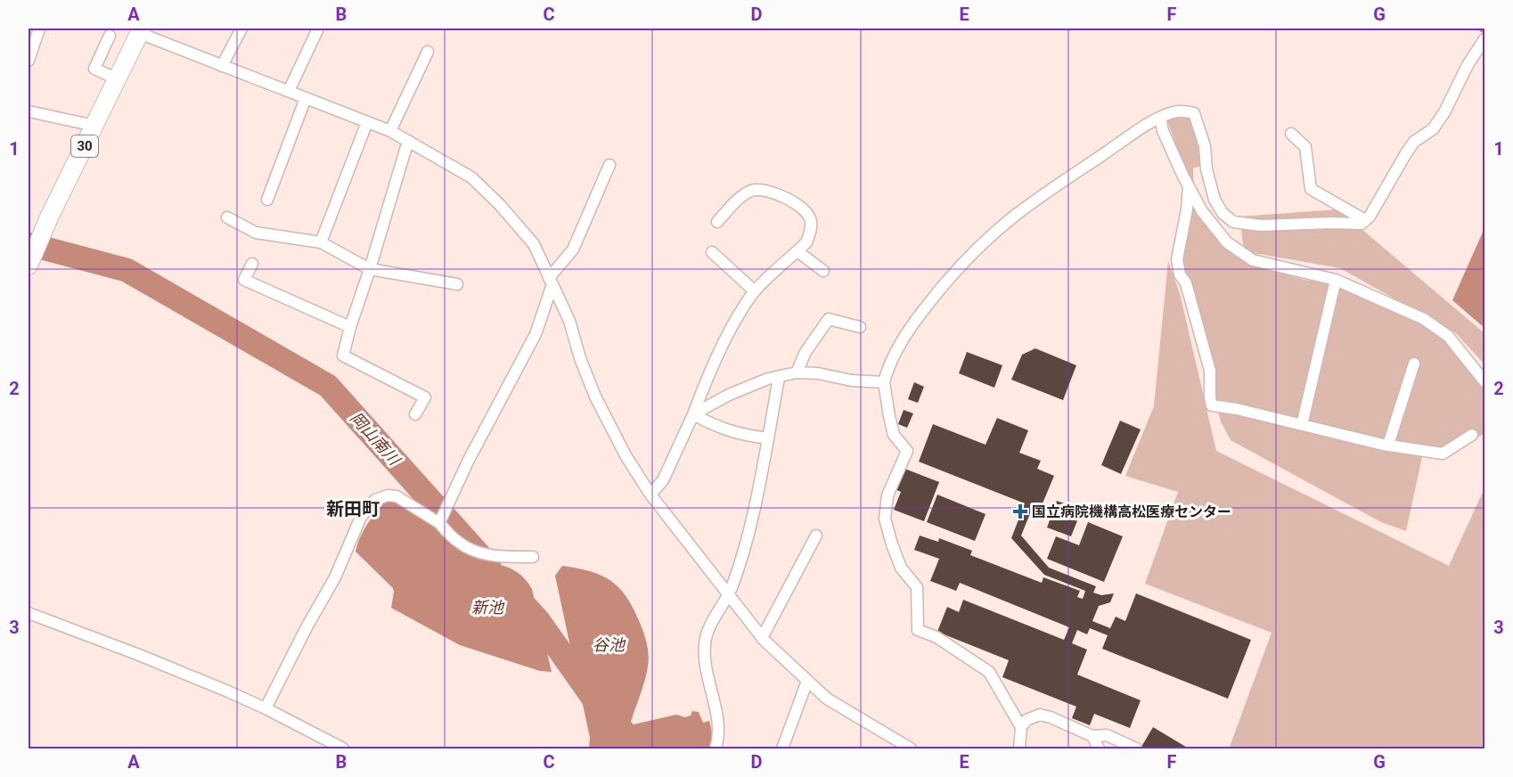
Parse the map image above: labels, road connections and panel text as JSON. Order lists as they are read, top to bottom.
{
  "streets": {
    "main road": ["30"]
  },
  "districts": ["新田町"],
  "water": ["岡山南川", "新池", "谷池"],
  "places": {
    "health": ["国立病院機構高松医療センター"]
  },
  "grid": {
    "columns": [
      "A",
      "B",
      "C",
      "D",
      "E",
      "F",
      "G"
    ],
    "rows": ["1", "2", "3"]
  }
}
